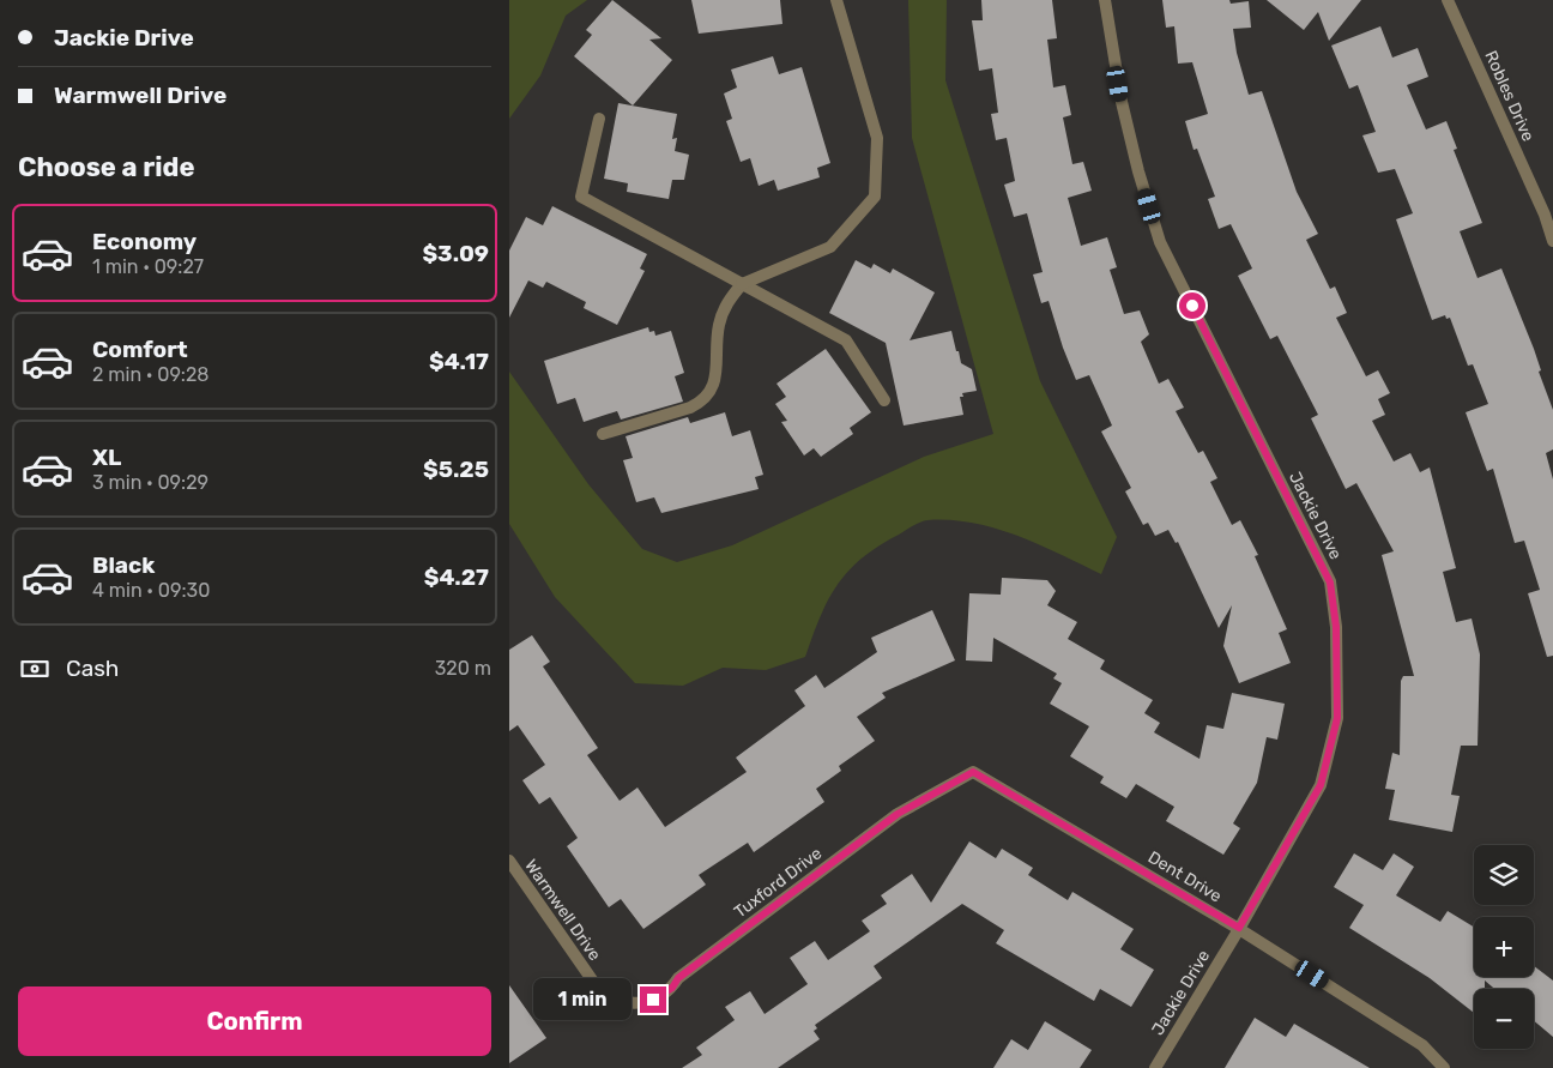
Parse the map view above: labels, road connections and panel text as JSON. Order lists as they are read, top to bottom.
{
  "streets": {
    "street": [
      "Robles Drive",
      "Jackie Drive",
      "Dent Drive",
      "Tuxford Drive",
      "Warmwell Drive"
    ]
  },
  "crossings": [
    ["Jackie Drive", "Dent Drive"],
    ["Dent Drive", "Tuxford Drive"],
    ["Tuxford Drive", "Warmwell Drive"]
  ],
  "page": {
    "banner": ["Jackie Drive", "Warmwell Drive"],
    "heading": "Choose a ride",
    "list": [
      {
        "name": "Economy",
        "note": "1 min · 09:27",
        "value": "$3.09"
      },
      {
        "name": "Comfort",
        "note": "2 min · 09:28",
        "value": "$4.17"
      },
      {
        "name": "XL",
        "note": "3 min · 09:29",
        "value": "$5.25"
      },
      {
        "name": "Black",
        "note": "4 min · 09:30",
        "value": "$4.27"
      }
    ],
    "pay": ["Cash", "320 m"],
    "map_buttons": ["+", "−"],
    "buttons": "Confirm",
    "bubble": "1 min"
  }
}
